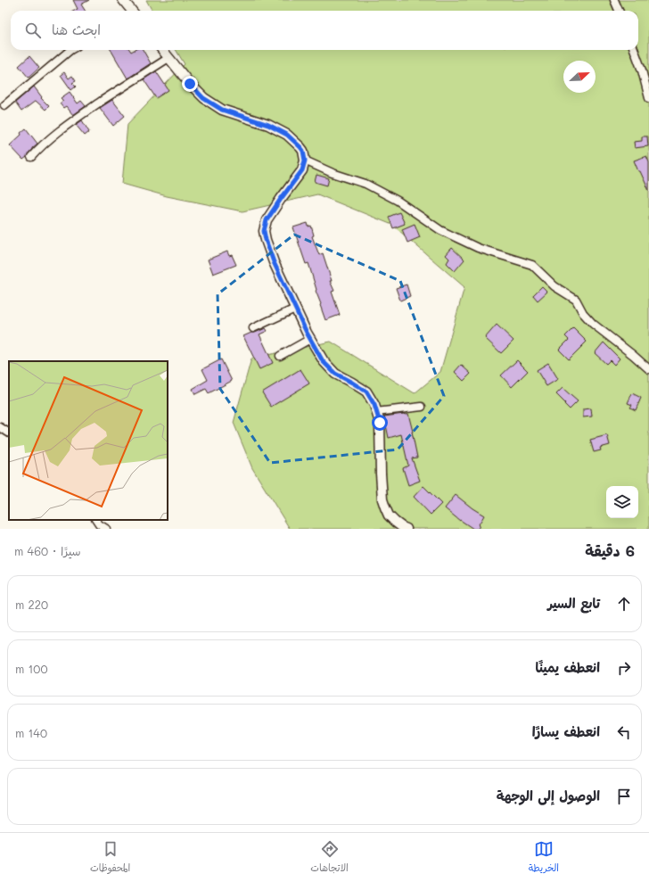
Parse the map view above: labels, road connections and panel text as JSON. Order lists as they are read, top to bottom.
{
  "north": "top right",
  "page": {
    "search": "ابحث هنا",
    "heading": ["6 دقيقة", "سيرًا · 460 m"],
    "list": [
      ["تابع السير", "220 m"],
      ["انعطف يمينًا", "100 m"],
      ["انعطف يسارًا", "140 m"],
      "الوصول إلى الوجهة"
    ],
    "nav": ["الخريطة", "الاتجاهات", "المحفوظات"]
  }
}
